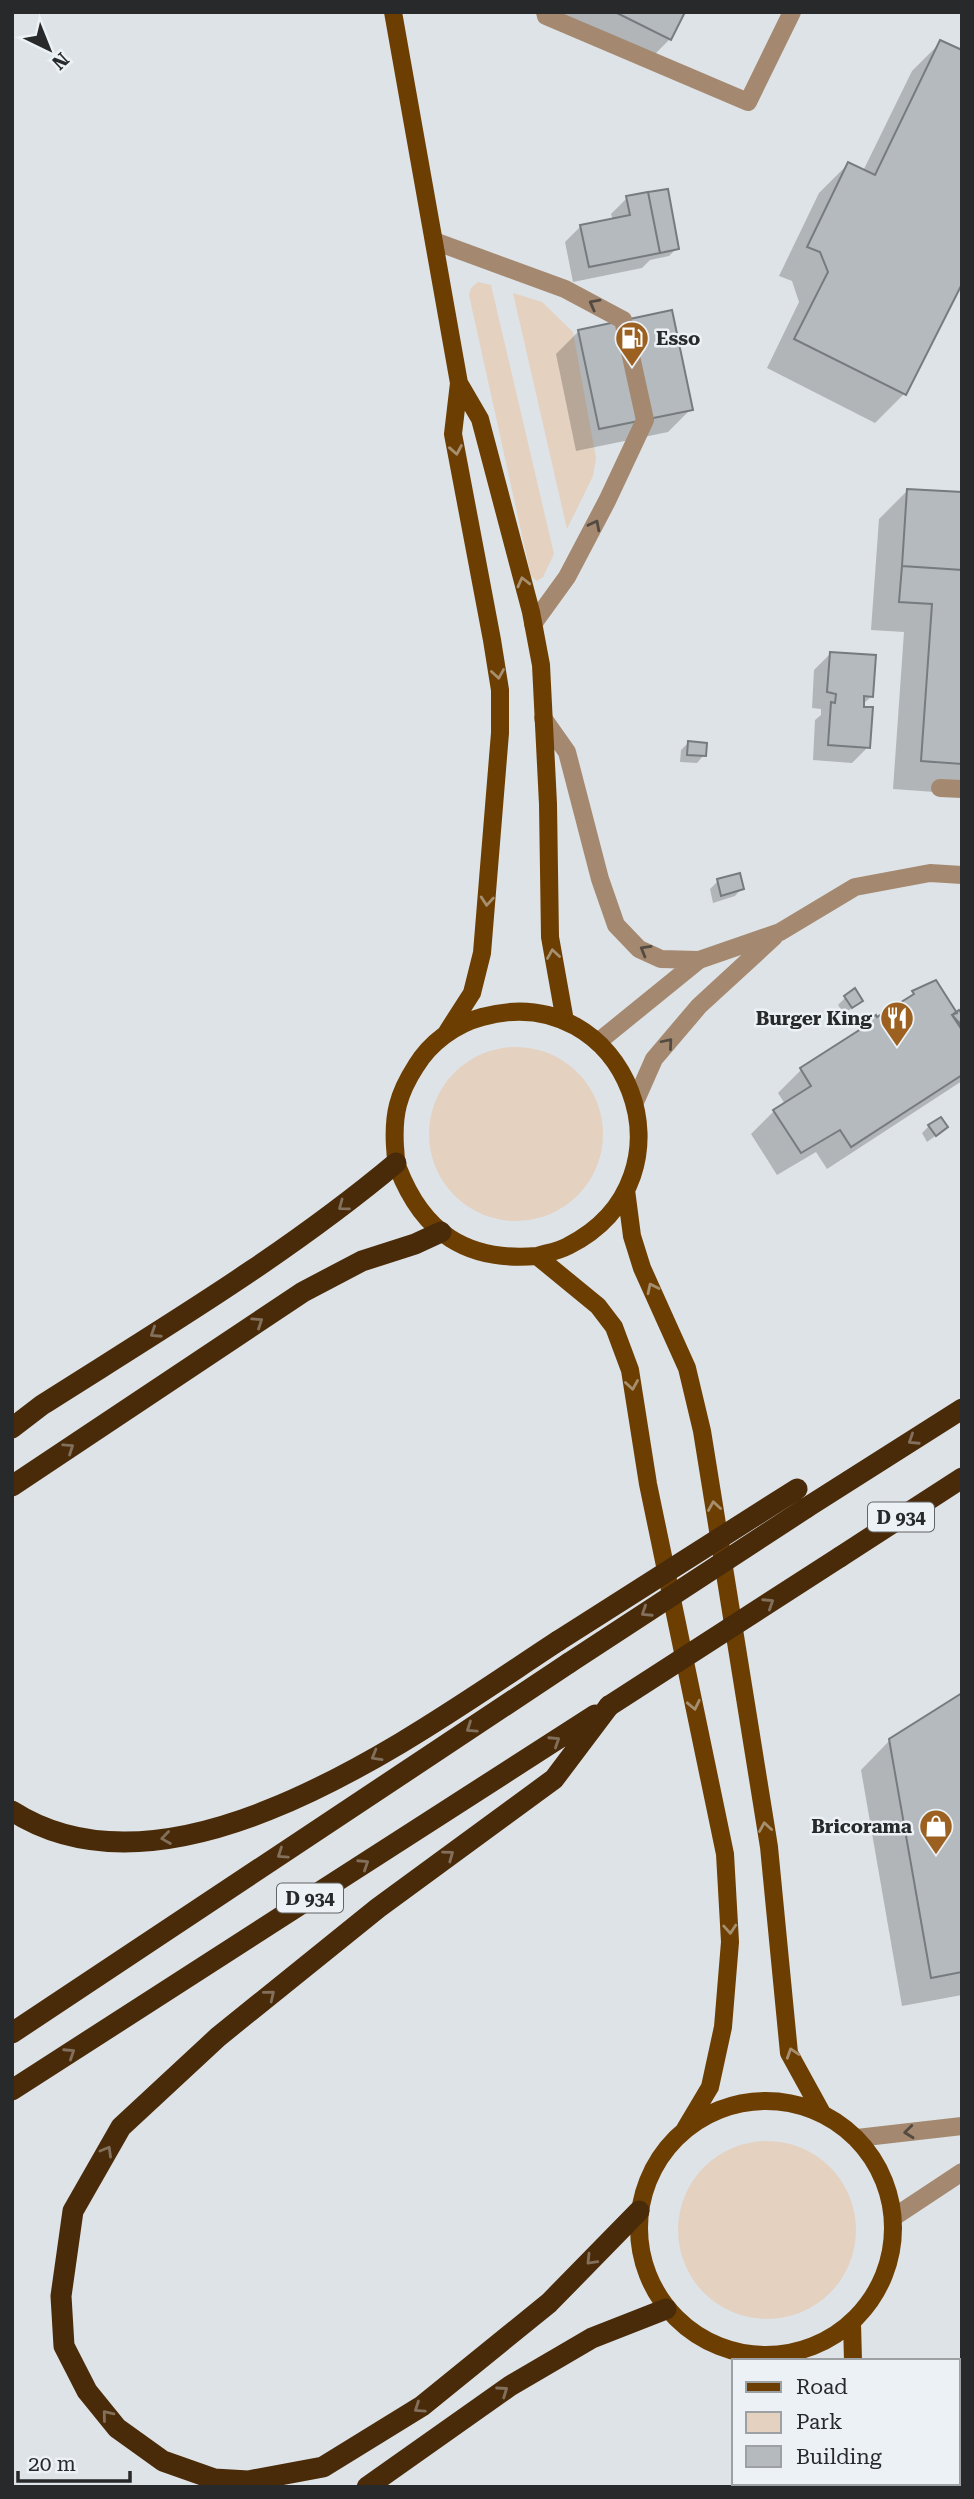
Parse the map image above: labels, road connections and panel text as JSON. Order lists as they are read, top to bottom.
{
  "streets": {
    "highway": ["D 934"]
  },
  "places": {
    "fuel station": ["Esso"],
    "restaurant": ["Burger King"],
    "shop": ["Bricorama"]
  },
  "legend": ["Road", "Park", "Building"],
  "scale_bar": "20 m",
  "north": "bottom right"
}
